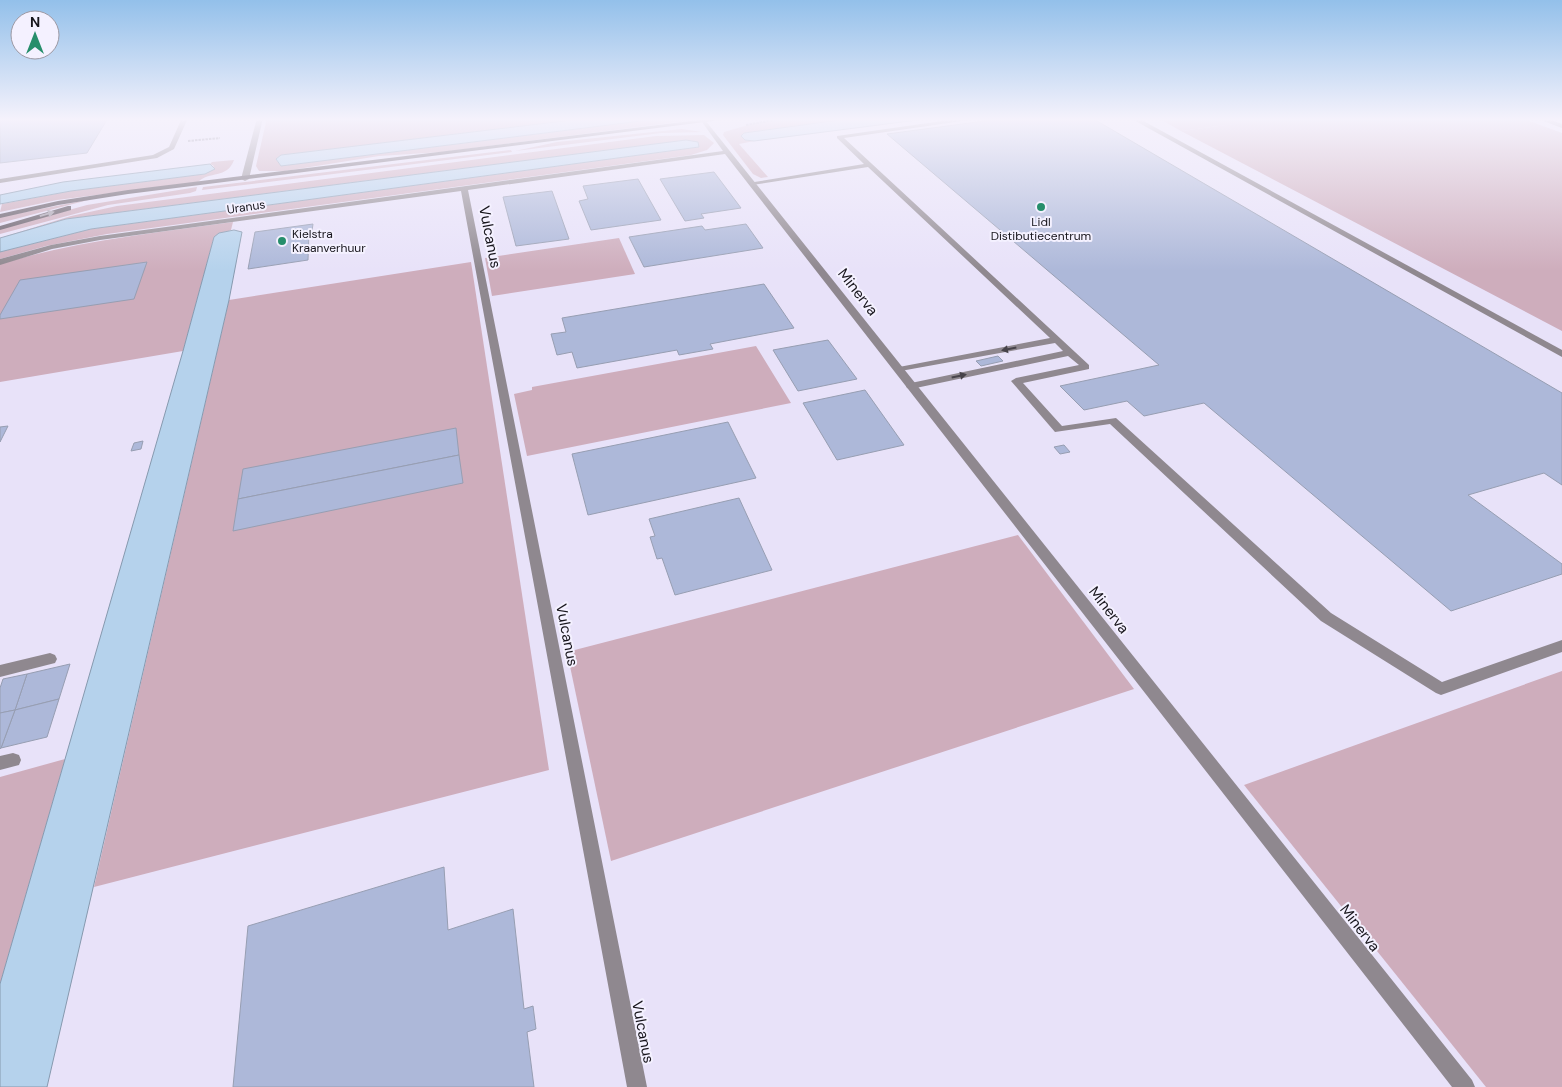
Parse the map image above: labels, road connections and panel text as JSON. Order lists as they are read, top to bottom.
{
  "streets": {
    "street": ["Uranus", "Vulcanus", "Minerva"]
  },
  "crossings": [
    ["Uranus", "Vulcanus"]
  ],
  "places": ["Lidl Distibutiecentrum", "Kielstra Kraanverhuur"],
  "north": "top"
}
